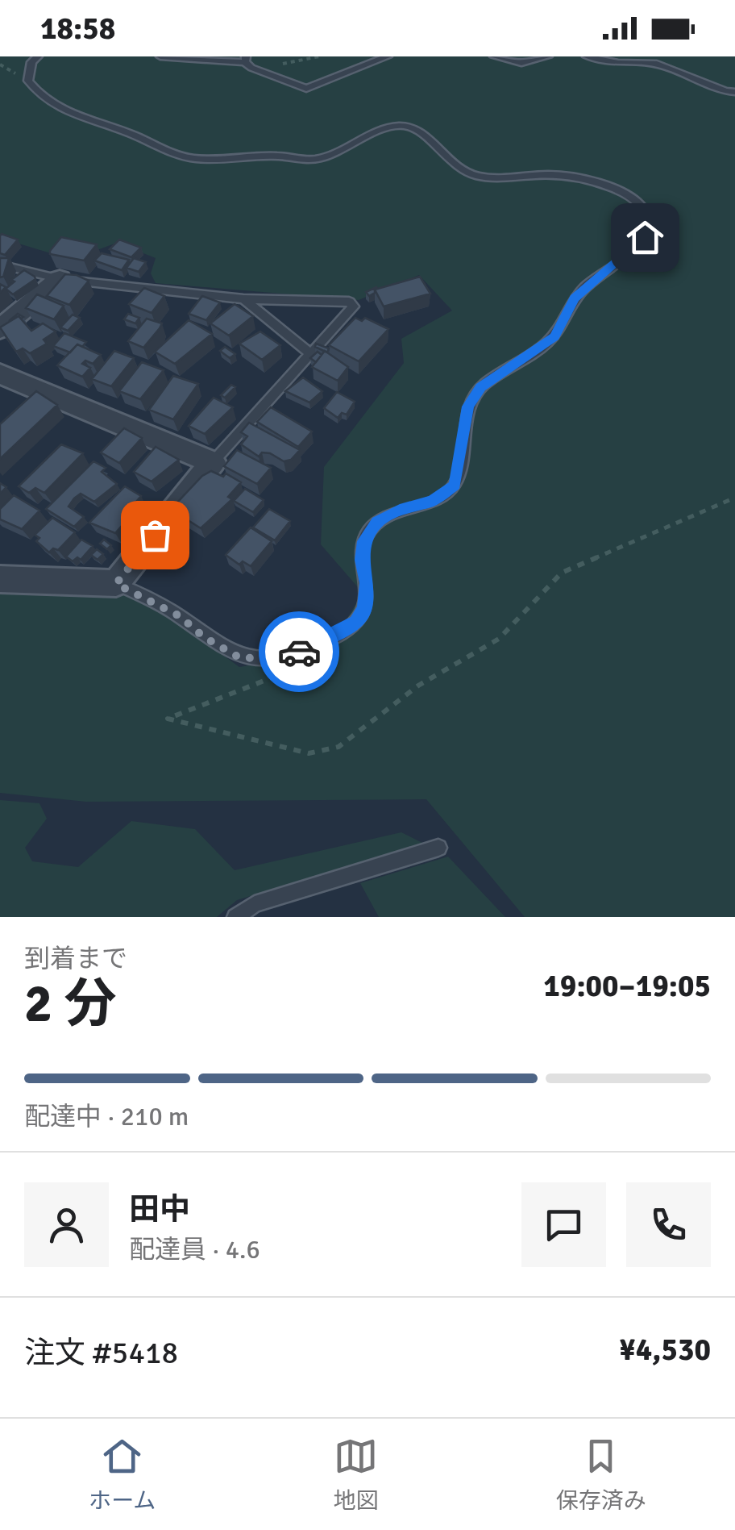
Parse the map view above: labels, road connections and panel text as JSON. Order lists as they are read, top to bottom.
{
  "page": {
    "status": "18:58",
    "heading": ["2 分", "到着まで", "19:00–19:05"],
    "panel": [
      "田中",
      "配達員 · 4.6",
      "注文 #5418",
      "¥4,530"
    ],
    "bar": "配達中 · 210 m",
    "tabs": ["ホーム", "地図", "保存済み"]
  }
}
